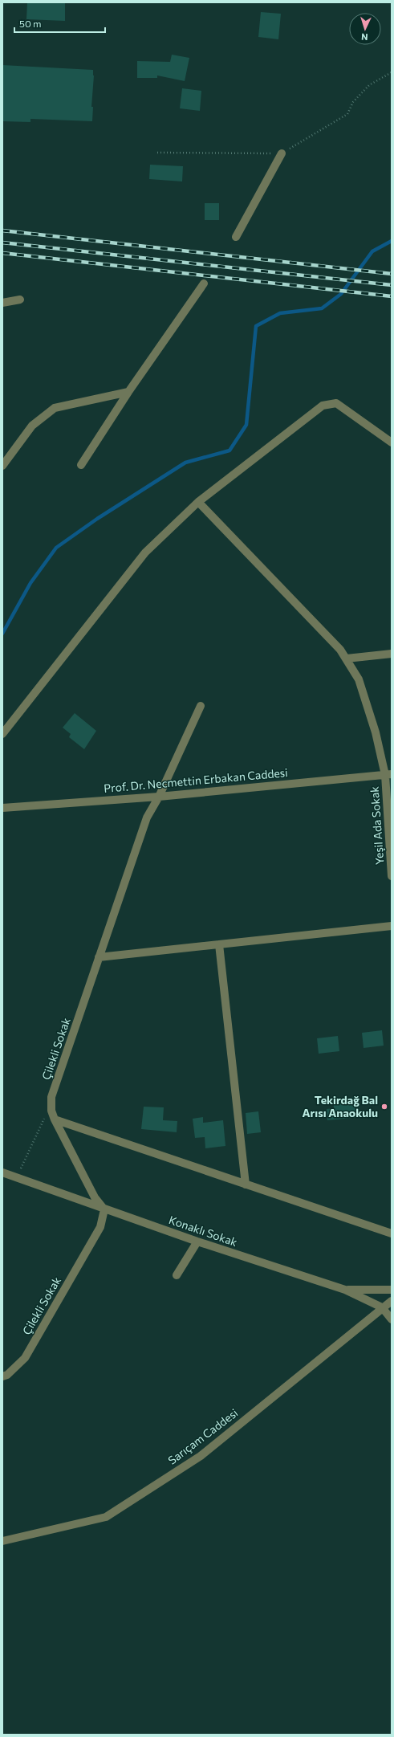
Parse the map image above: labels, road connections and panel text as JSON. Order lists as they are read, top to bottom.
{
  "streets": {
    "street": [
      "Prof. Dr. Necmettin Erbakan Caddesi",
      "Yeşil Ada Sokak",
      "Çilekli Sokak",
      "Konaklı Sokak",
      "Sarıçam Caddesi"
    ]
  },
  "crossings": [
    ["Prof. Dr. Necmettin Erbakan Caddesi", "Yeşil Ada Sokak"],
    ["Prof. Dr. Necmettin Erbakan Caddesi", "Çilekli Sokak"],
    ["Çilekli Sokak", "Konaklı Sokak"],
    ["Konaklı Sokak", "Sarıçam Caddesi"]
  ],
  "places": ["Tekirdağ Bal Arısı Anaokulu"],
  "scale_bar": "50 m",
  "north": "bottom"
}
